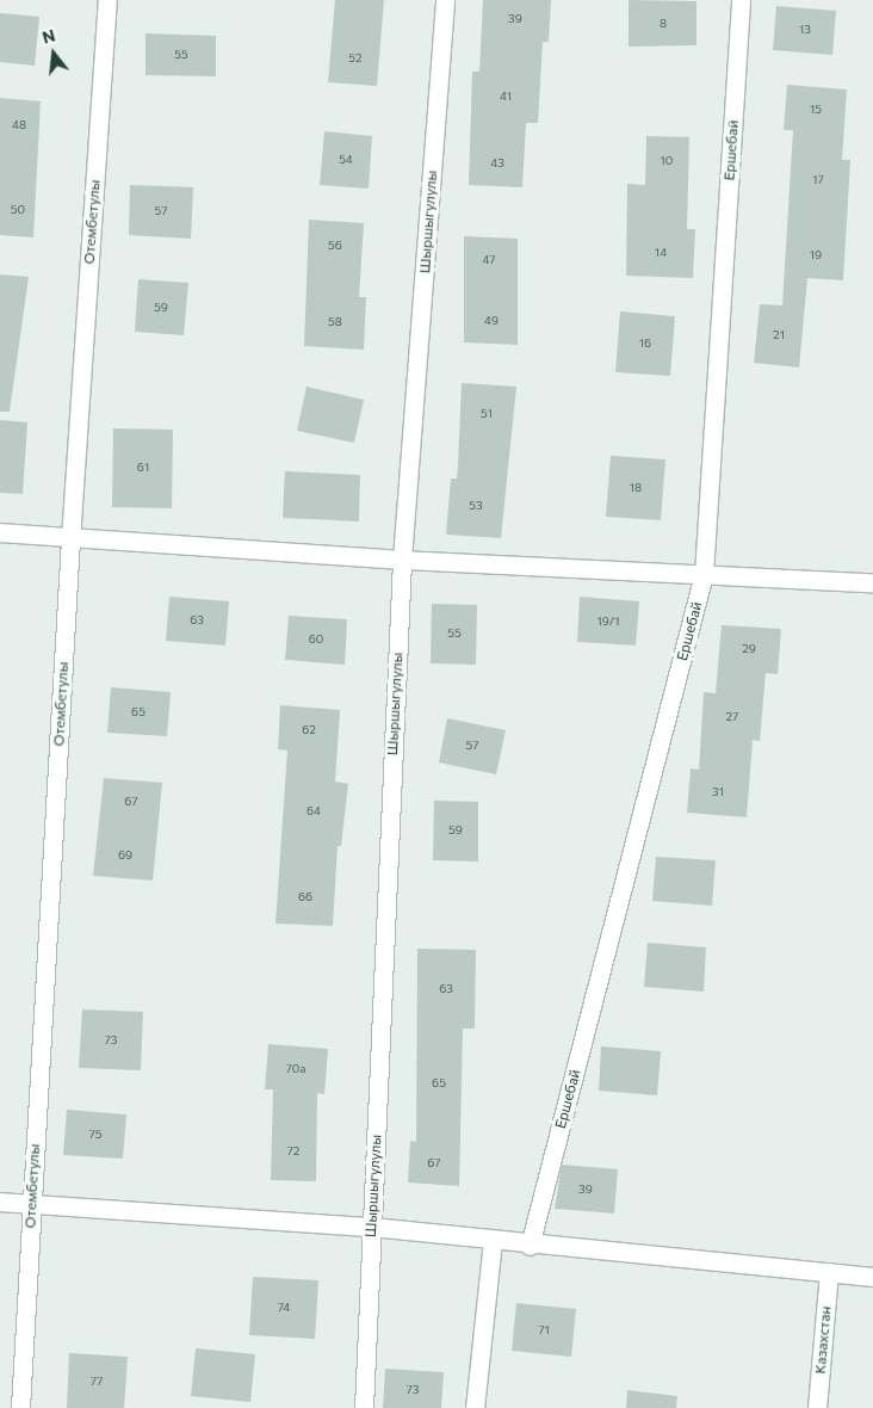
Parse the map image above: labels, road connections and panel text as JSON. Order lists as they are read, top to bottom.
{
  "streets": {
    "street": [
      "Ершебай",
      "Отембетулы",
      "Шыршыгулулы",
      "Казахстан"
    ]
  },
  "house_numbers": [
    "39",
    "8",
    "13",
    "55",
    "52",
    "41",
    "15",
    "48",
    "54",
    "10",
    "43",
    "17",
    "50",
    "57",
    "56",
    "14",
    "19",
    "47",
    "59",
    "49",
    "58",
    "21",
    "16",
    "51",
    "61",
    "18",
    "53",
    "63",
    "19/1",
    "55",
    "60",
    "29",
    "65",
    "27",
    "62",
    "57",
    "31",
    "67",
    "64",
    "59",
    "69",
    "66",
    "63",
    "73",
    "70а",
    "65",
    "75",
    "72",
    "67",
    "39",
    "74",
    "71",
    "77",
    "73"
  ],
  "north": "top"
}
